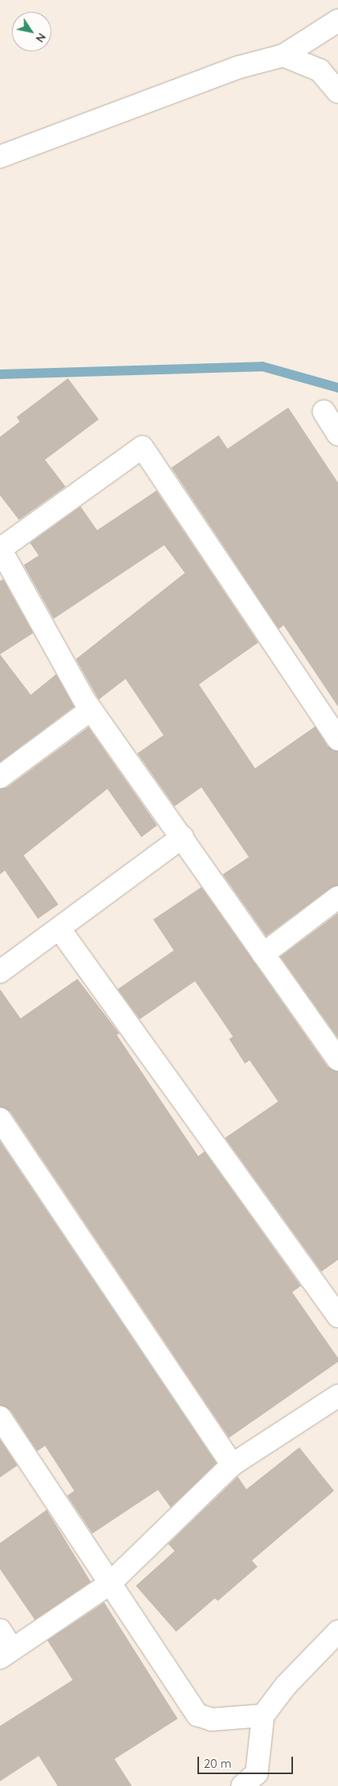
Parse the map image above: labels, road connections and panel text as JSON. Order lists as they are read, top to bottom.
{
  "scale_bar": "20 m",
  "north": "bottom right"
}
